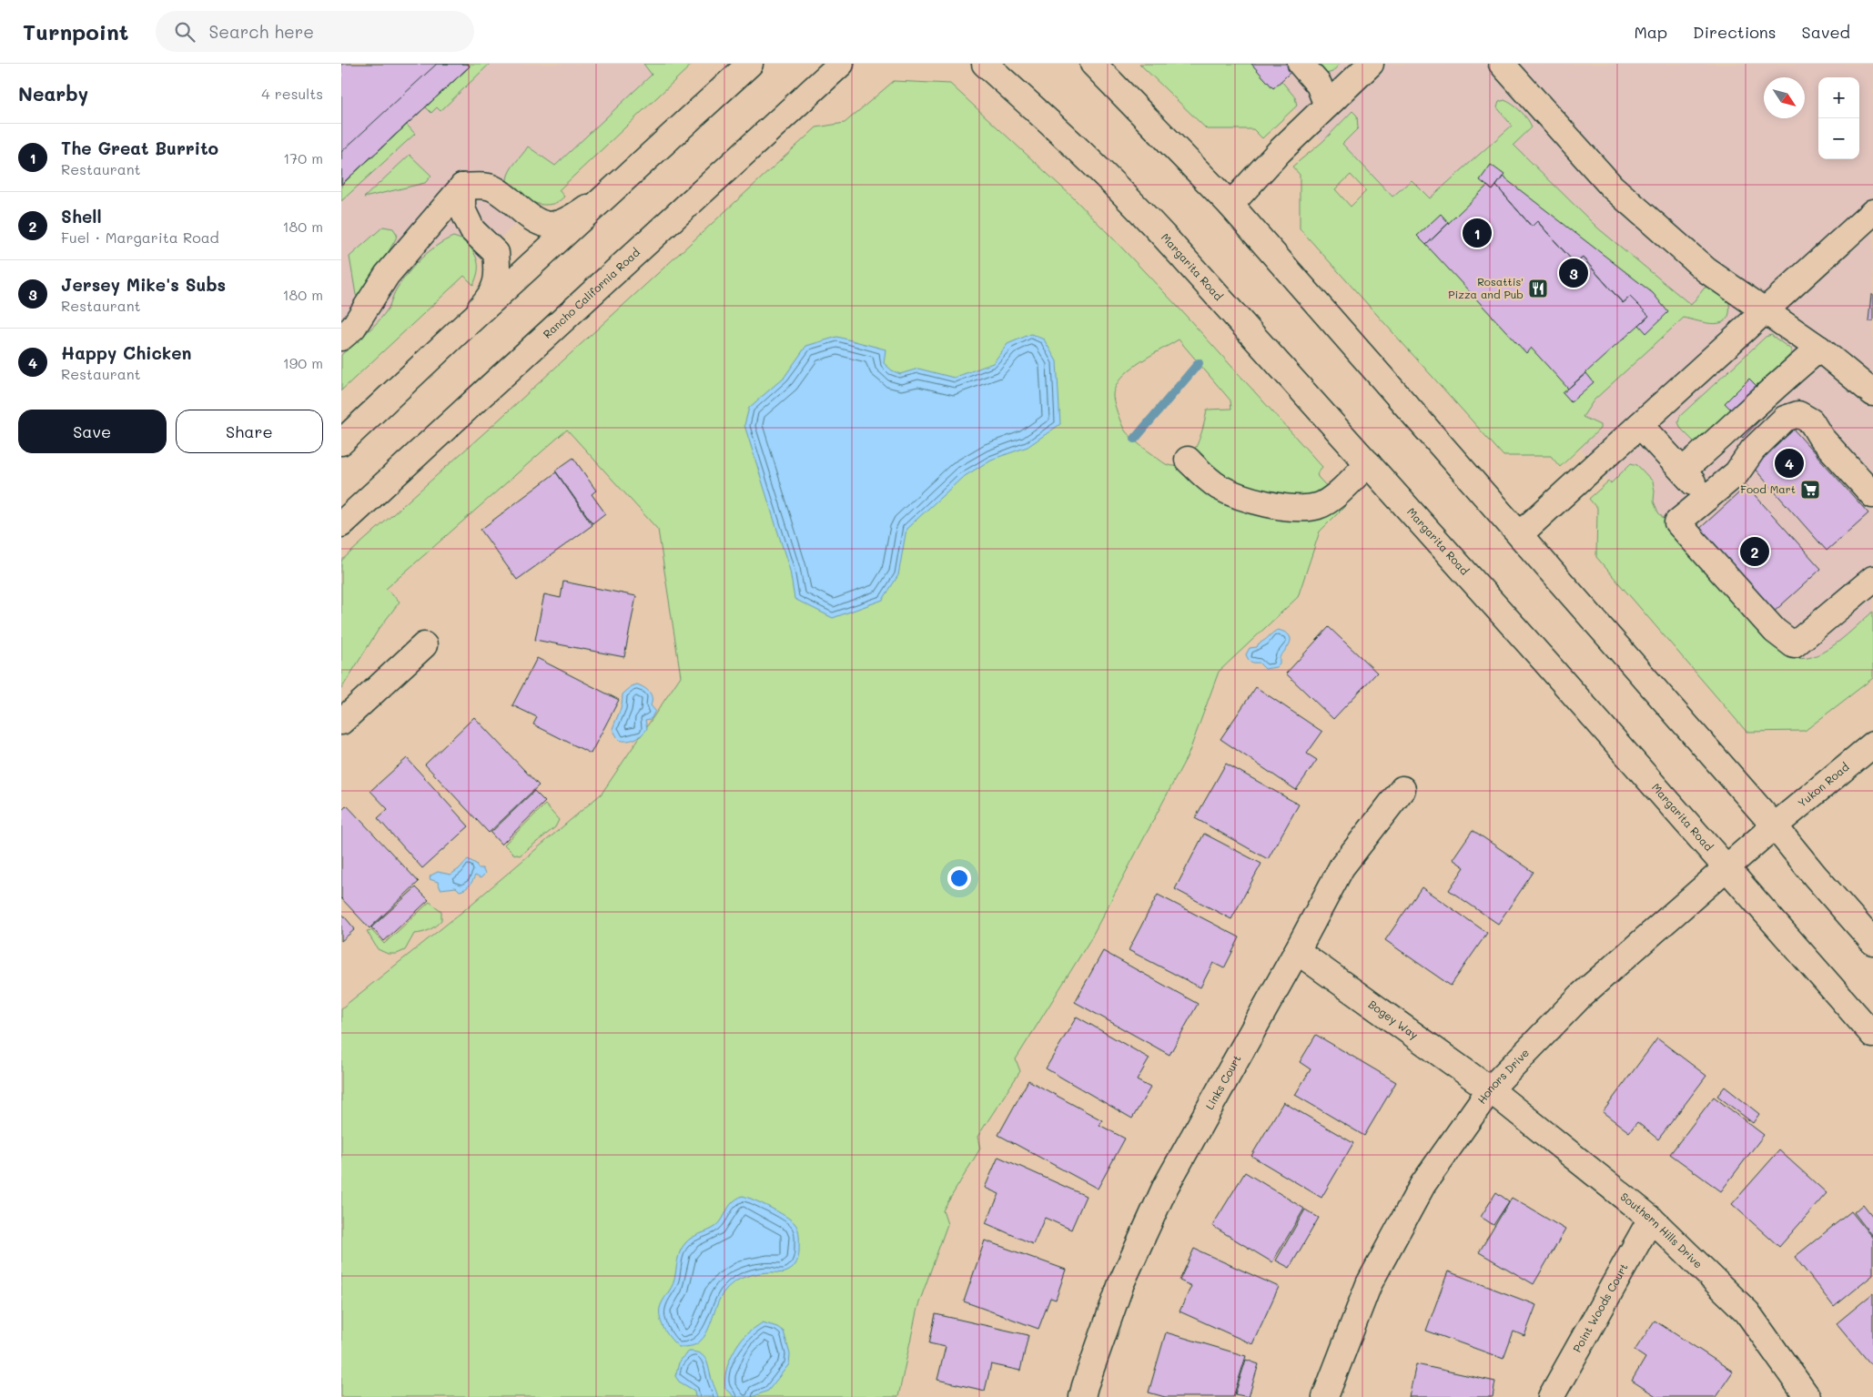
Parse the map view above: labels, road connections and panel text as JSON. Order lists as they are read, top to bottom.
{
  "streets": {
    "main road": [
      "Margarita Road",
      "Rancho California Road",
      "Yukon Road",
      "Bogey Way",
      "Honors Drive",
      "Links Court",
      "Southern Hills Drive",
      "Point Woods Court"
    ]
  },
  "crossings": [
    ["Margarita Road", "Honors Drive"],
    ["Yukon Road", "Honors Drive"],
    ["Bogey Way", "Honors Drive"],
    ["Bogey Way", "Links Court"],
    ["Bogey Way", "Southern Hills Drive"],
    ["Honors Drive", "Southern Hills Drive"],
    ["Southern Hills Drive", "Point Woods Court"]
  ],
  "places": {
    "restaurant": ["Rosattis' Pizza and Pub"],
    "supermarket": ["Food Mart"]
  },
  "north": "bottom right",
  "page": {
    "header": "Turnpoint",
    "search": "Search here",
    "nav": ["Map", "Directions", "Saved"],
    "heading": ["Nearby", "4 results"],
    "map_buttons": ["+", "−"],
    "list": [
      {
        "mark": "1",
        "name": "The Great Burrito",
        "note": "Restaurant",
        "value": "170 m"
      },
      {
        "mark": "2",
        "name": "Shell",
        "note": "Fuel · Margarita Road",
        "value": "180 m"
      },
      {
        "mark": "3",
        "name": "Jersey Mike's Subs",
        "note": "Restaurant",
        "value": "180 m"
      },
      {
        "mark": "4",
        "name": "Happy Chicken",
        "note": "Restaurant",
        "value": "190 m"
      }
    ],
    "pins": [
      "1",
      "3",
      "4",
      "2"
    ],
    "buttons": ["Save", "Share"]
  }
}
